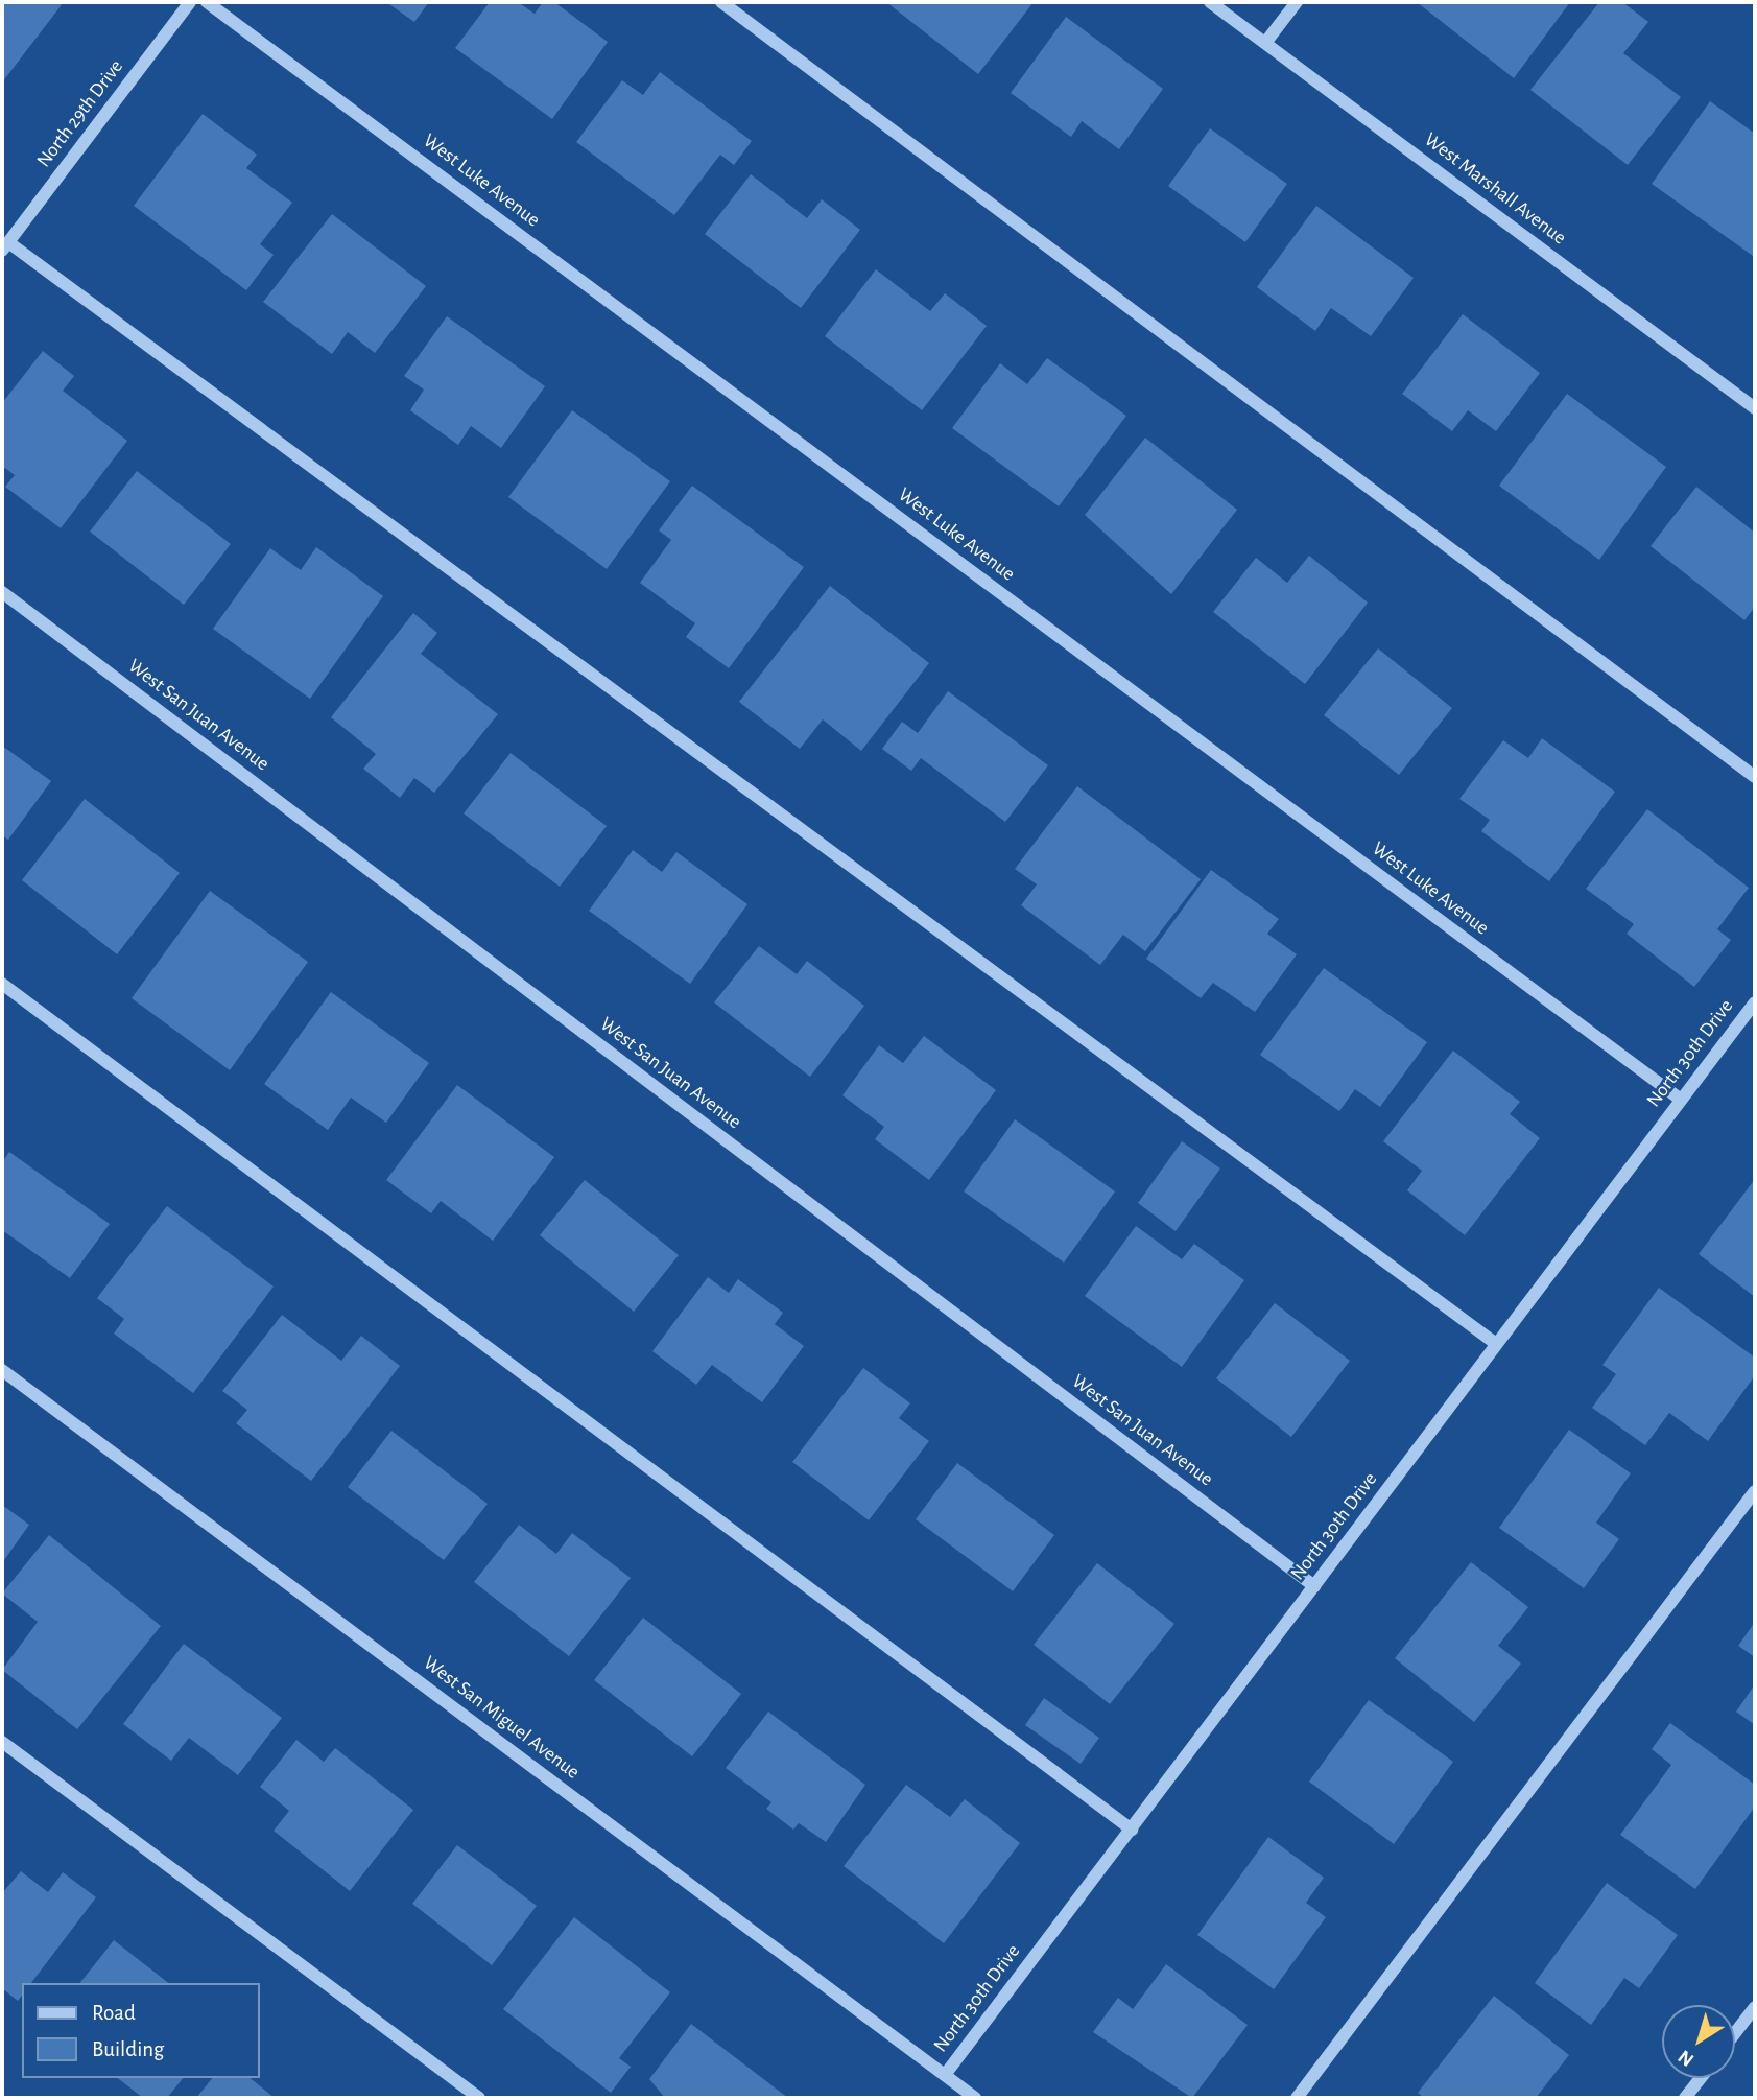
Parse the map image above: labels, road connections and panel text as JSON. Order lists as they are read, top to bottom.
{
  "streets": {
    "street": [
      "North 29th Drive",
      "West Luke Avenue",
      "West Marshall Avenue",
      "West San Juan Avenue",
      "North 30th Drive",
      "West San Miguel Avenue"
    ]
  },
  "crossings": [
    ["West Luke Avenue", "North 30th Drive"],
    ["West San Juan Avenue", "North 30th Drive"],
    ["North 30th Drive", "West San Miguel Avenue"]
  ],
  "legend": ["Road", "Building"],
  "north": "bottom left"
}
